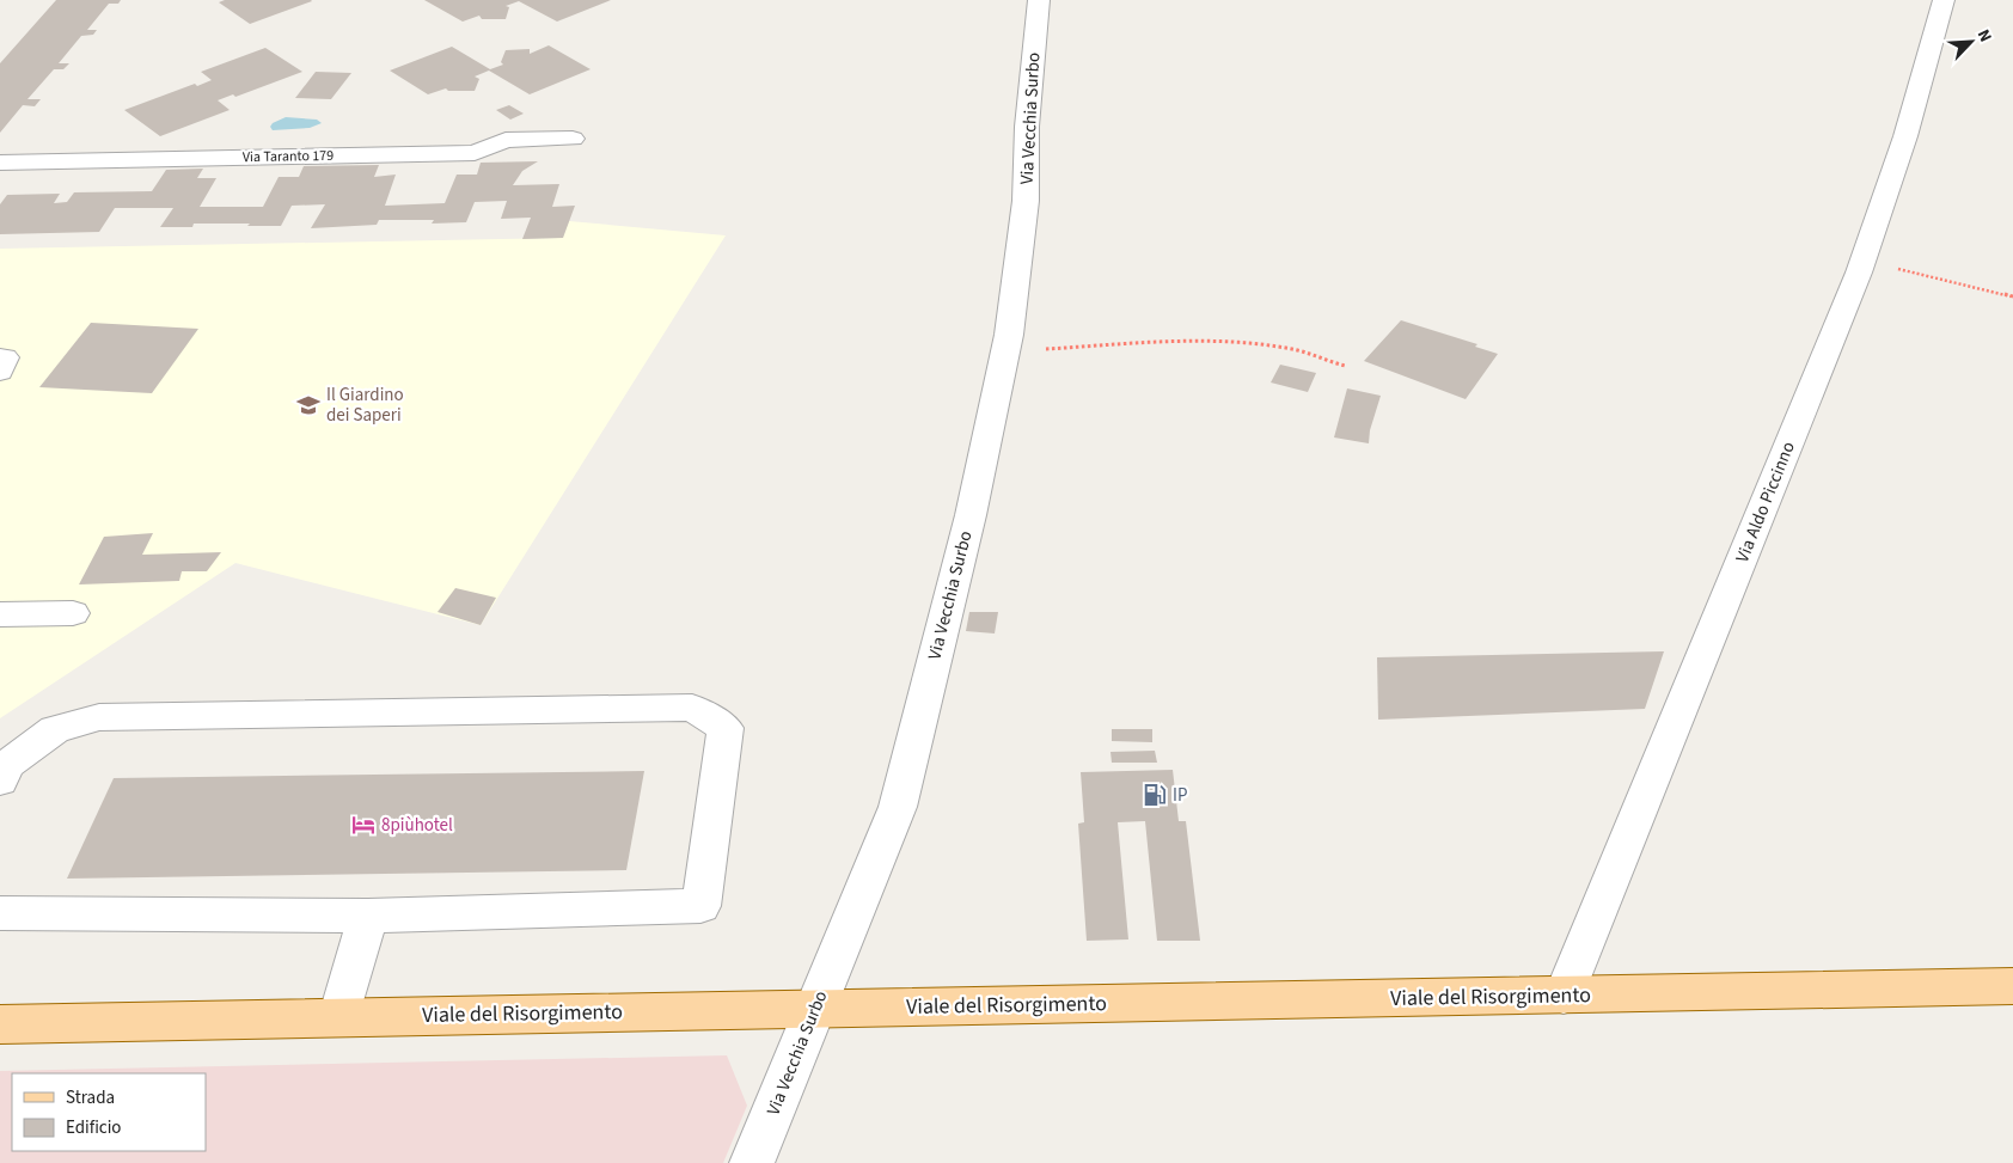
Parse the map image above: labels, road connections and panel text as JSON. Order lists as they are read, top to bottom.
{
  "streets": {
    "main road": ["Viale del Risorgimento"],
    "street": ["Via Vecchia Surbo", "Via Taranto 179", "Via Aldo Piccinno"]
  },
  "crossings": [
    ["Via Vecchia Surbo", "Viale del Risorgimento"],
    ["Via Aldo Piccinno", "Viale del Risorgimento"]
  ],
  "places": {
    "school or university": ["Il Giardino dei Saperi"],
    "fuel station": ["IP"],
    "hotel": ["8piùhotel"]
  },
  "legend": ["Strada", "Edificio"],
  "north": "top right"
}
